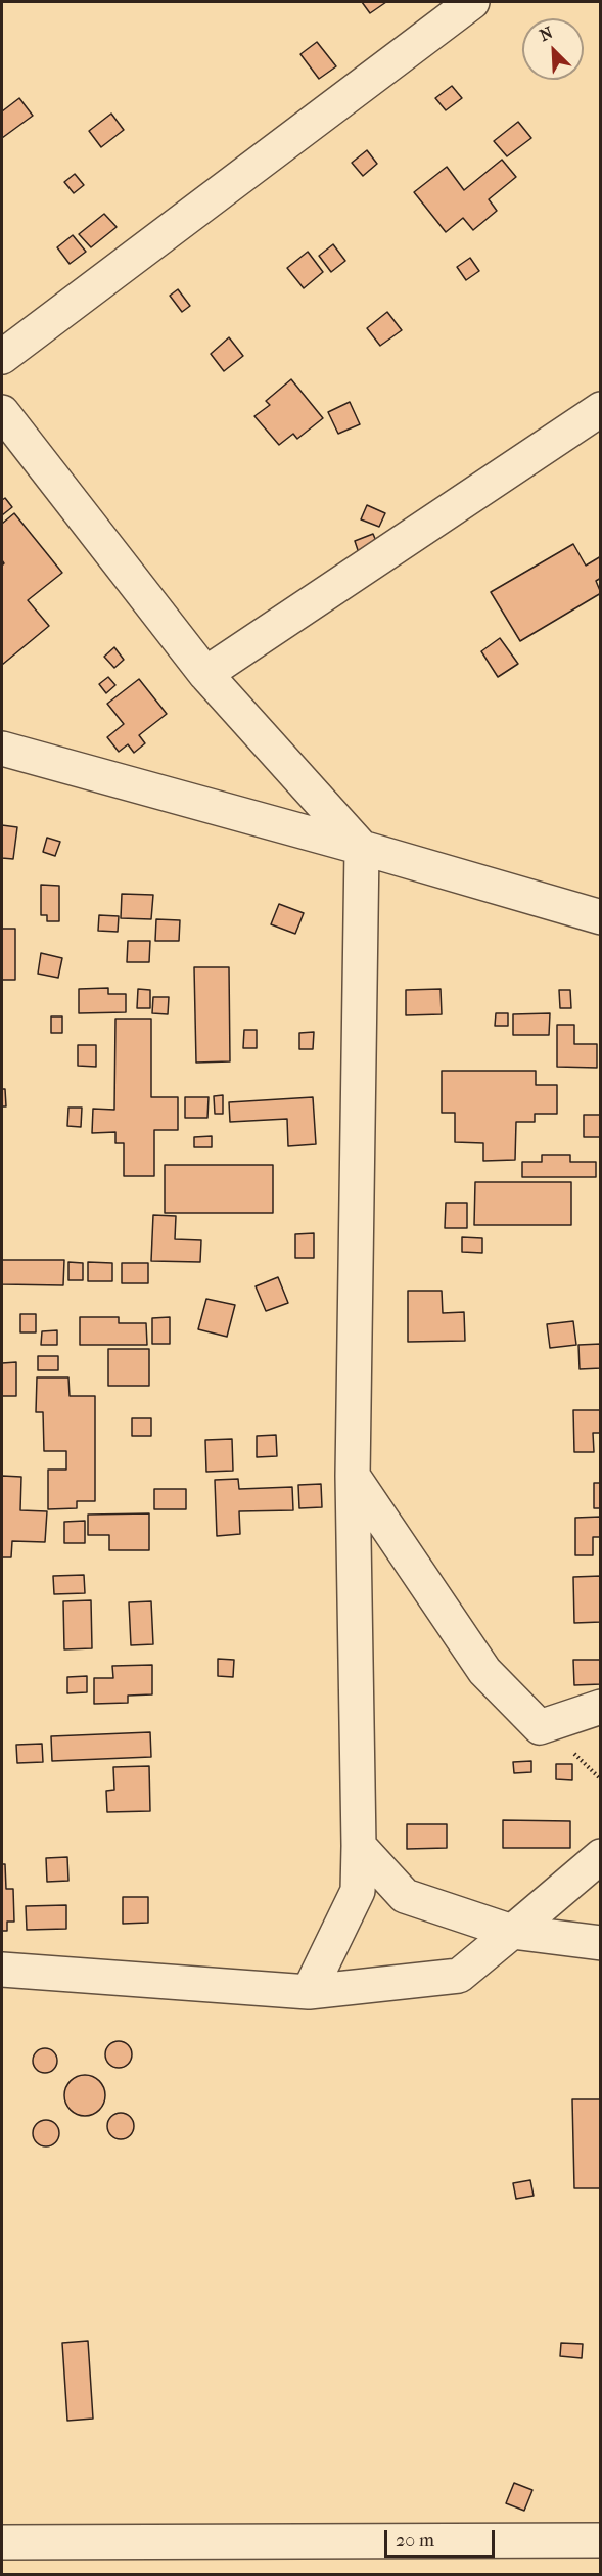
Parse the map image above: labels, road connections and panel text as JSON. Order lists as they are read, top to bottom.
{
  "scale_bar": "20 m",
  "north": "top left"
}
